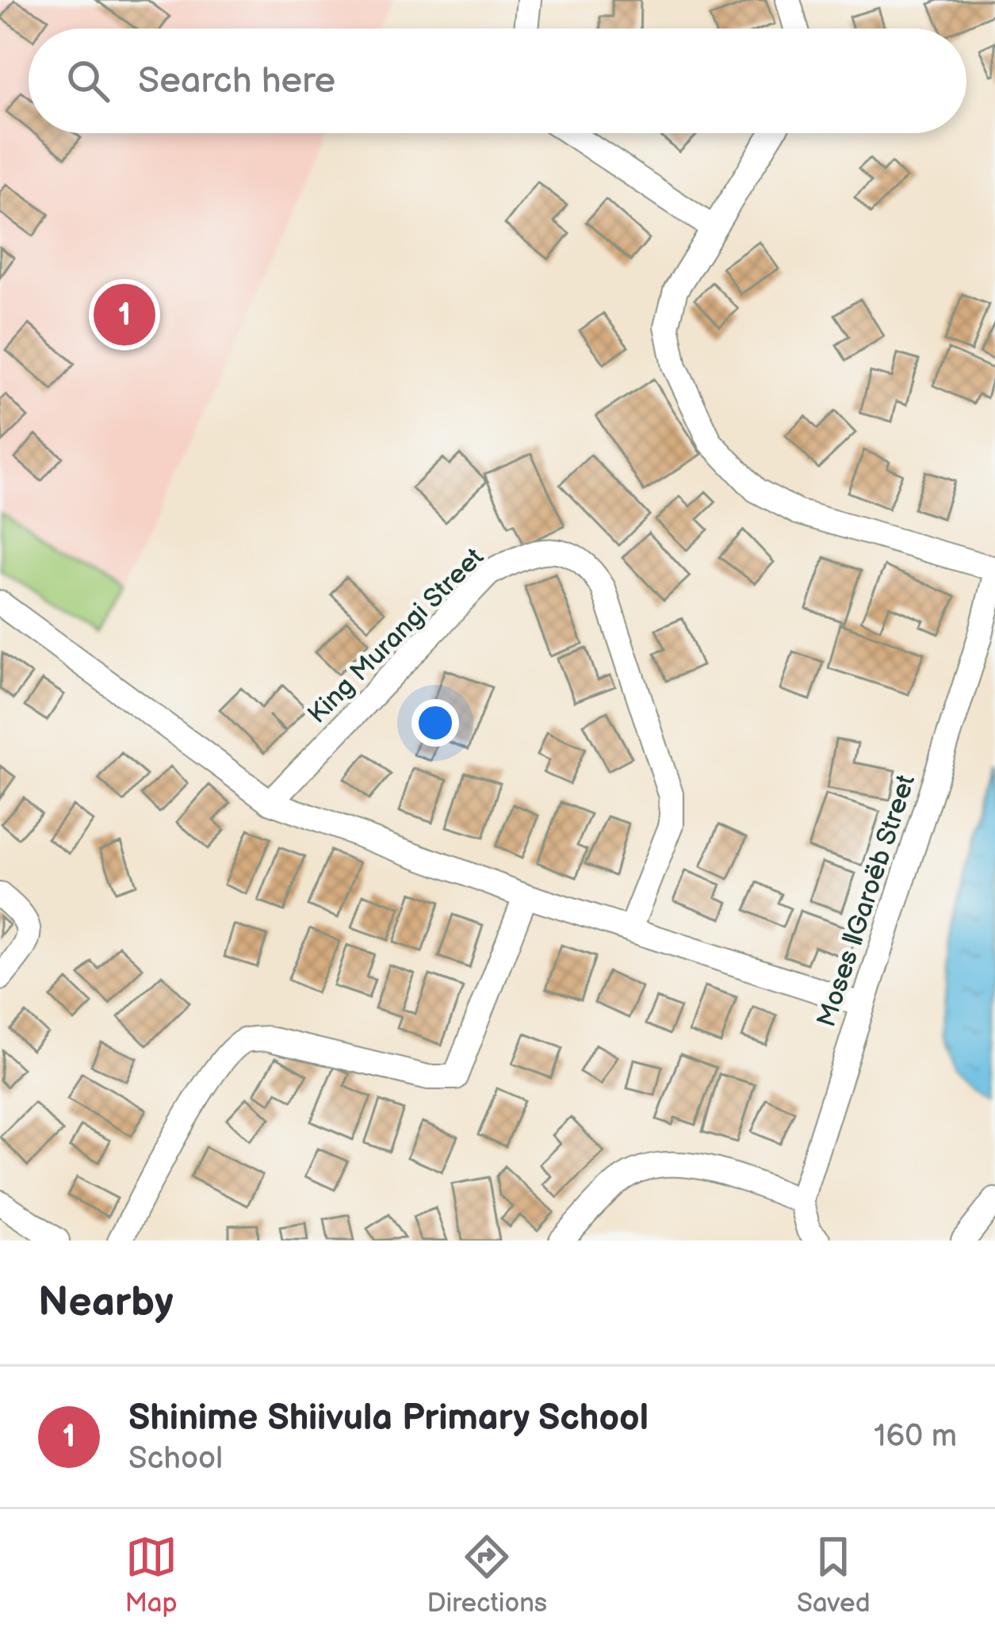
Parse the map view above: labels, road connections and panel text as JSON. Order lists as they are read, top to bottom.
{
  "streets": {
    "street": ["King Murangi Street", "Moses ǁGaroëb Street"]
  },
  "page": {
    "search": "Search here",
    "pins": "1",
    "heading": "Nearby",
    "list": [
      {
        "mark": "1",
        "name": "Shinime Shiivula Primary School",
        "note": "School",
        "value": "160 m"
      }
    ],
    "nav": ["Map", "Directions", "Saved"]
  }
}
